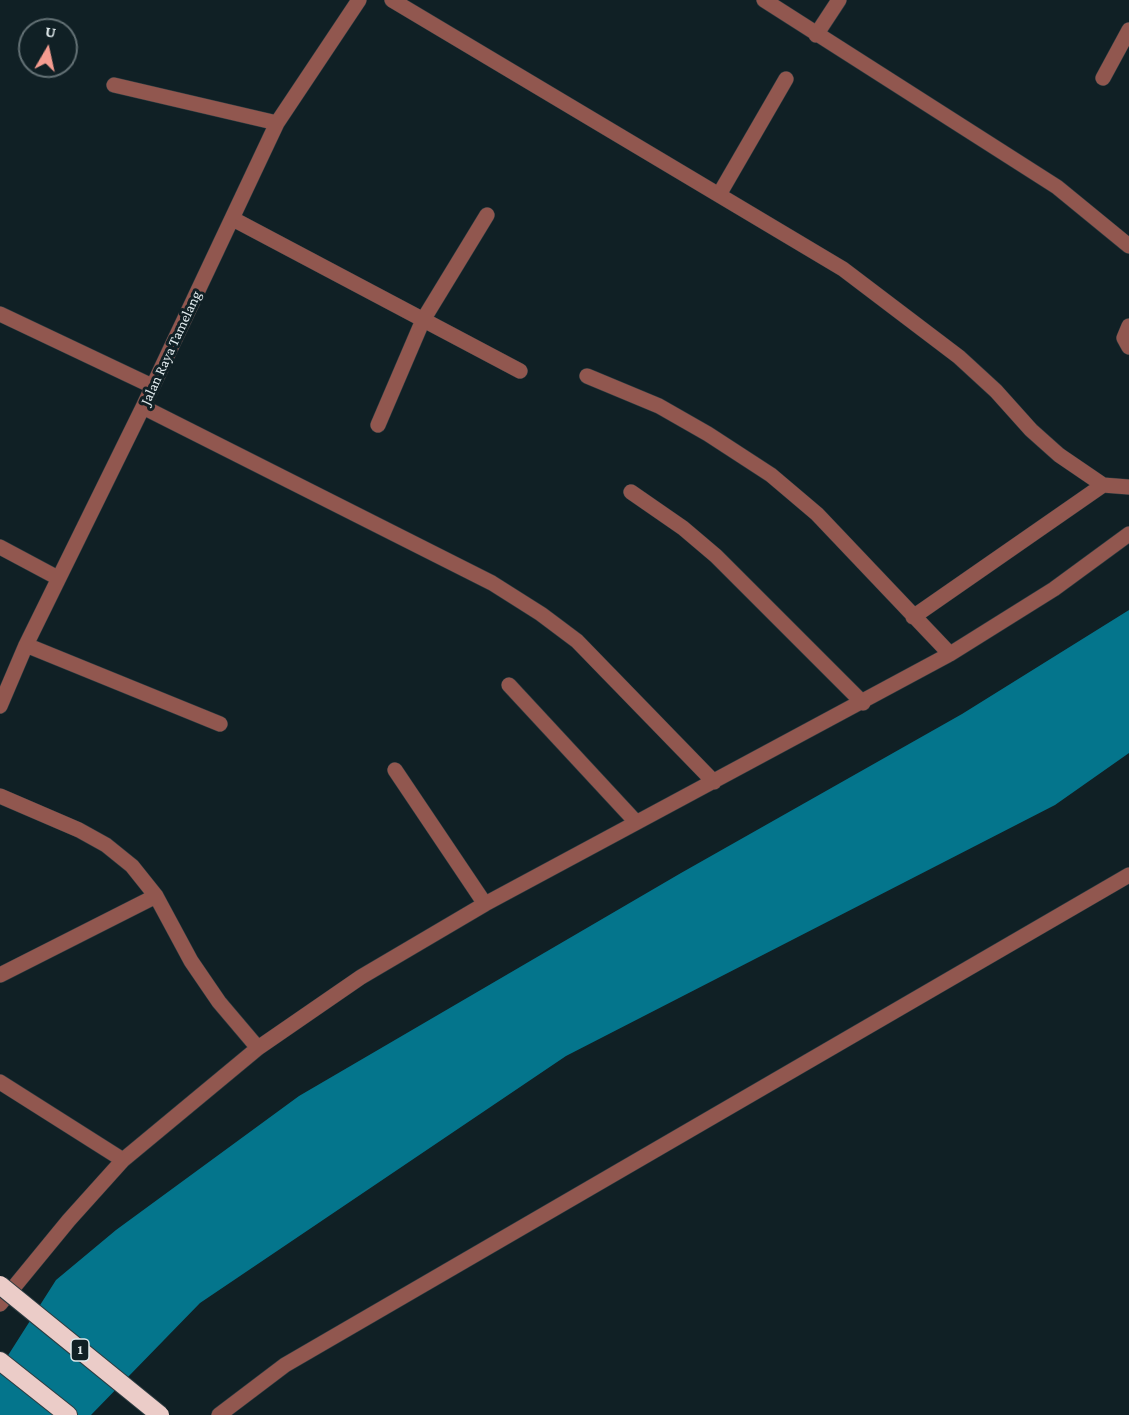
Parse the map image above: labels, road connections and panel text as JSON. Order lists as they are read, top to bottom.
{
  "streets": {
    "highway": ["1"],
    "street": ["Jalan Raya Tamelang"]
  },
  "north": "top"
}
